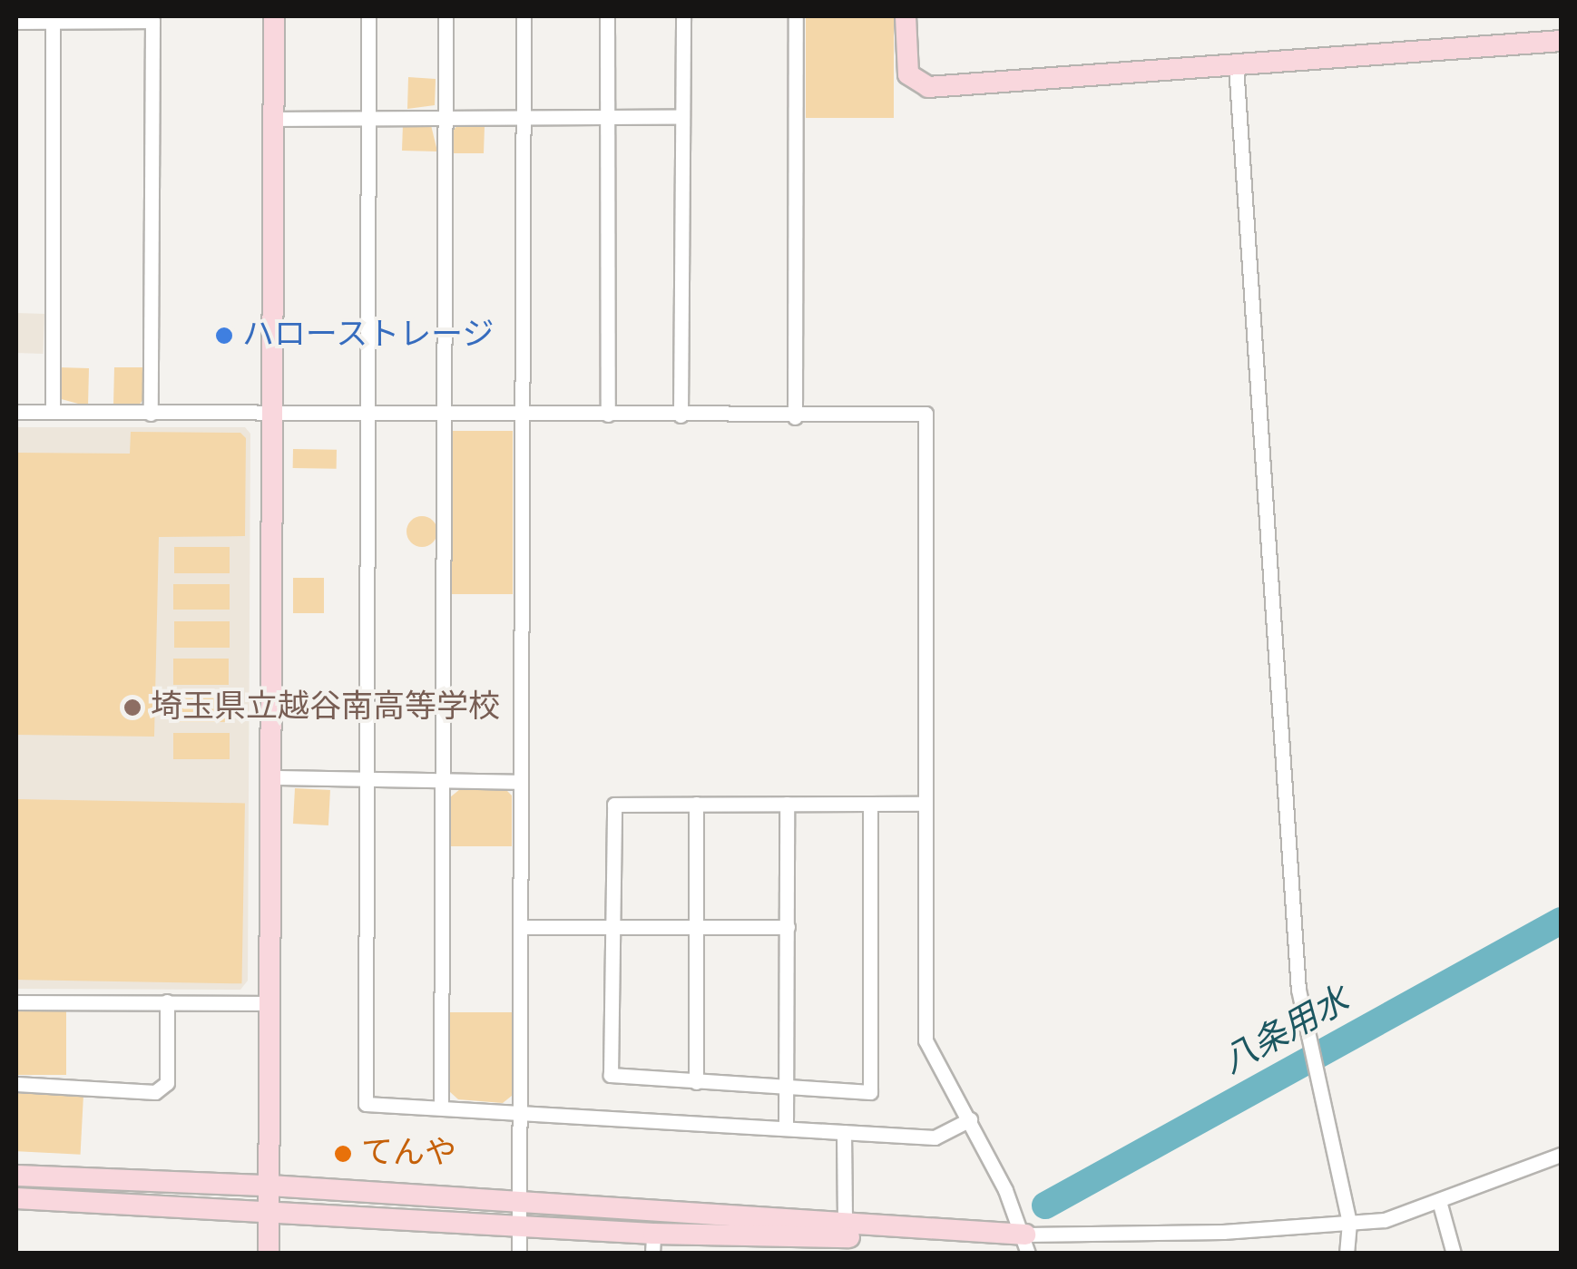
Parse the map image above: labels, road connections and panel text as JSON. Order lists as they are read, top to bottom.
{
  "water": ["八条用水"],
  "places": ["ハローストレージ", "埼玉県立越谷南高等学校", "てんや"]
}
